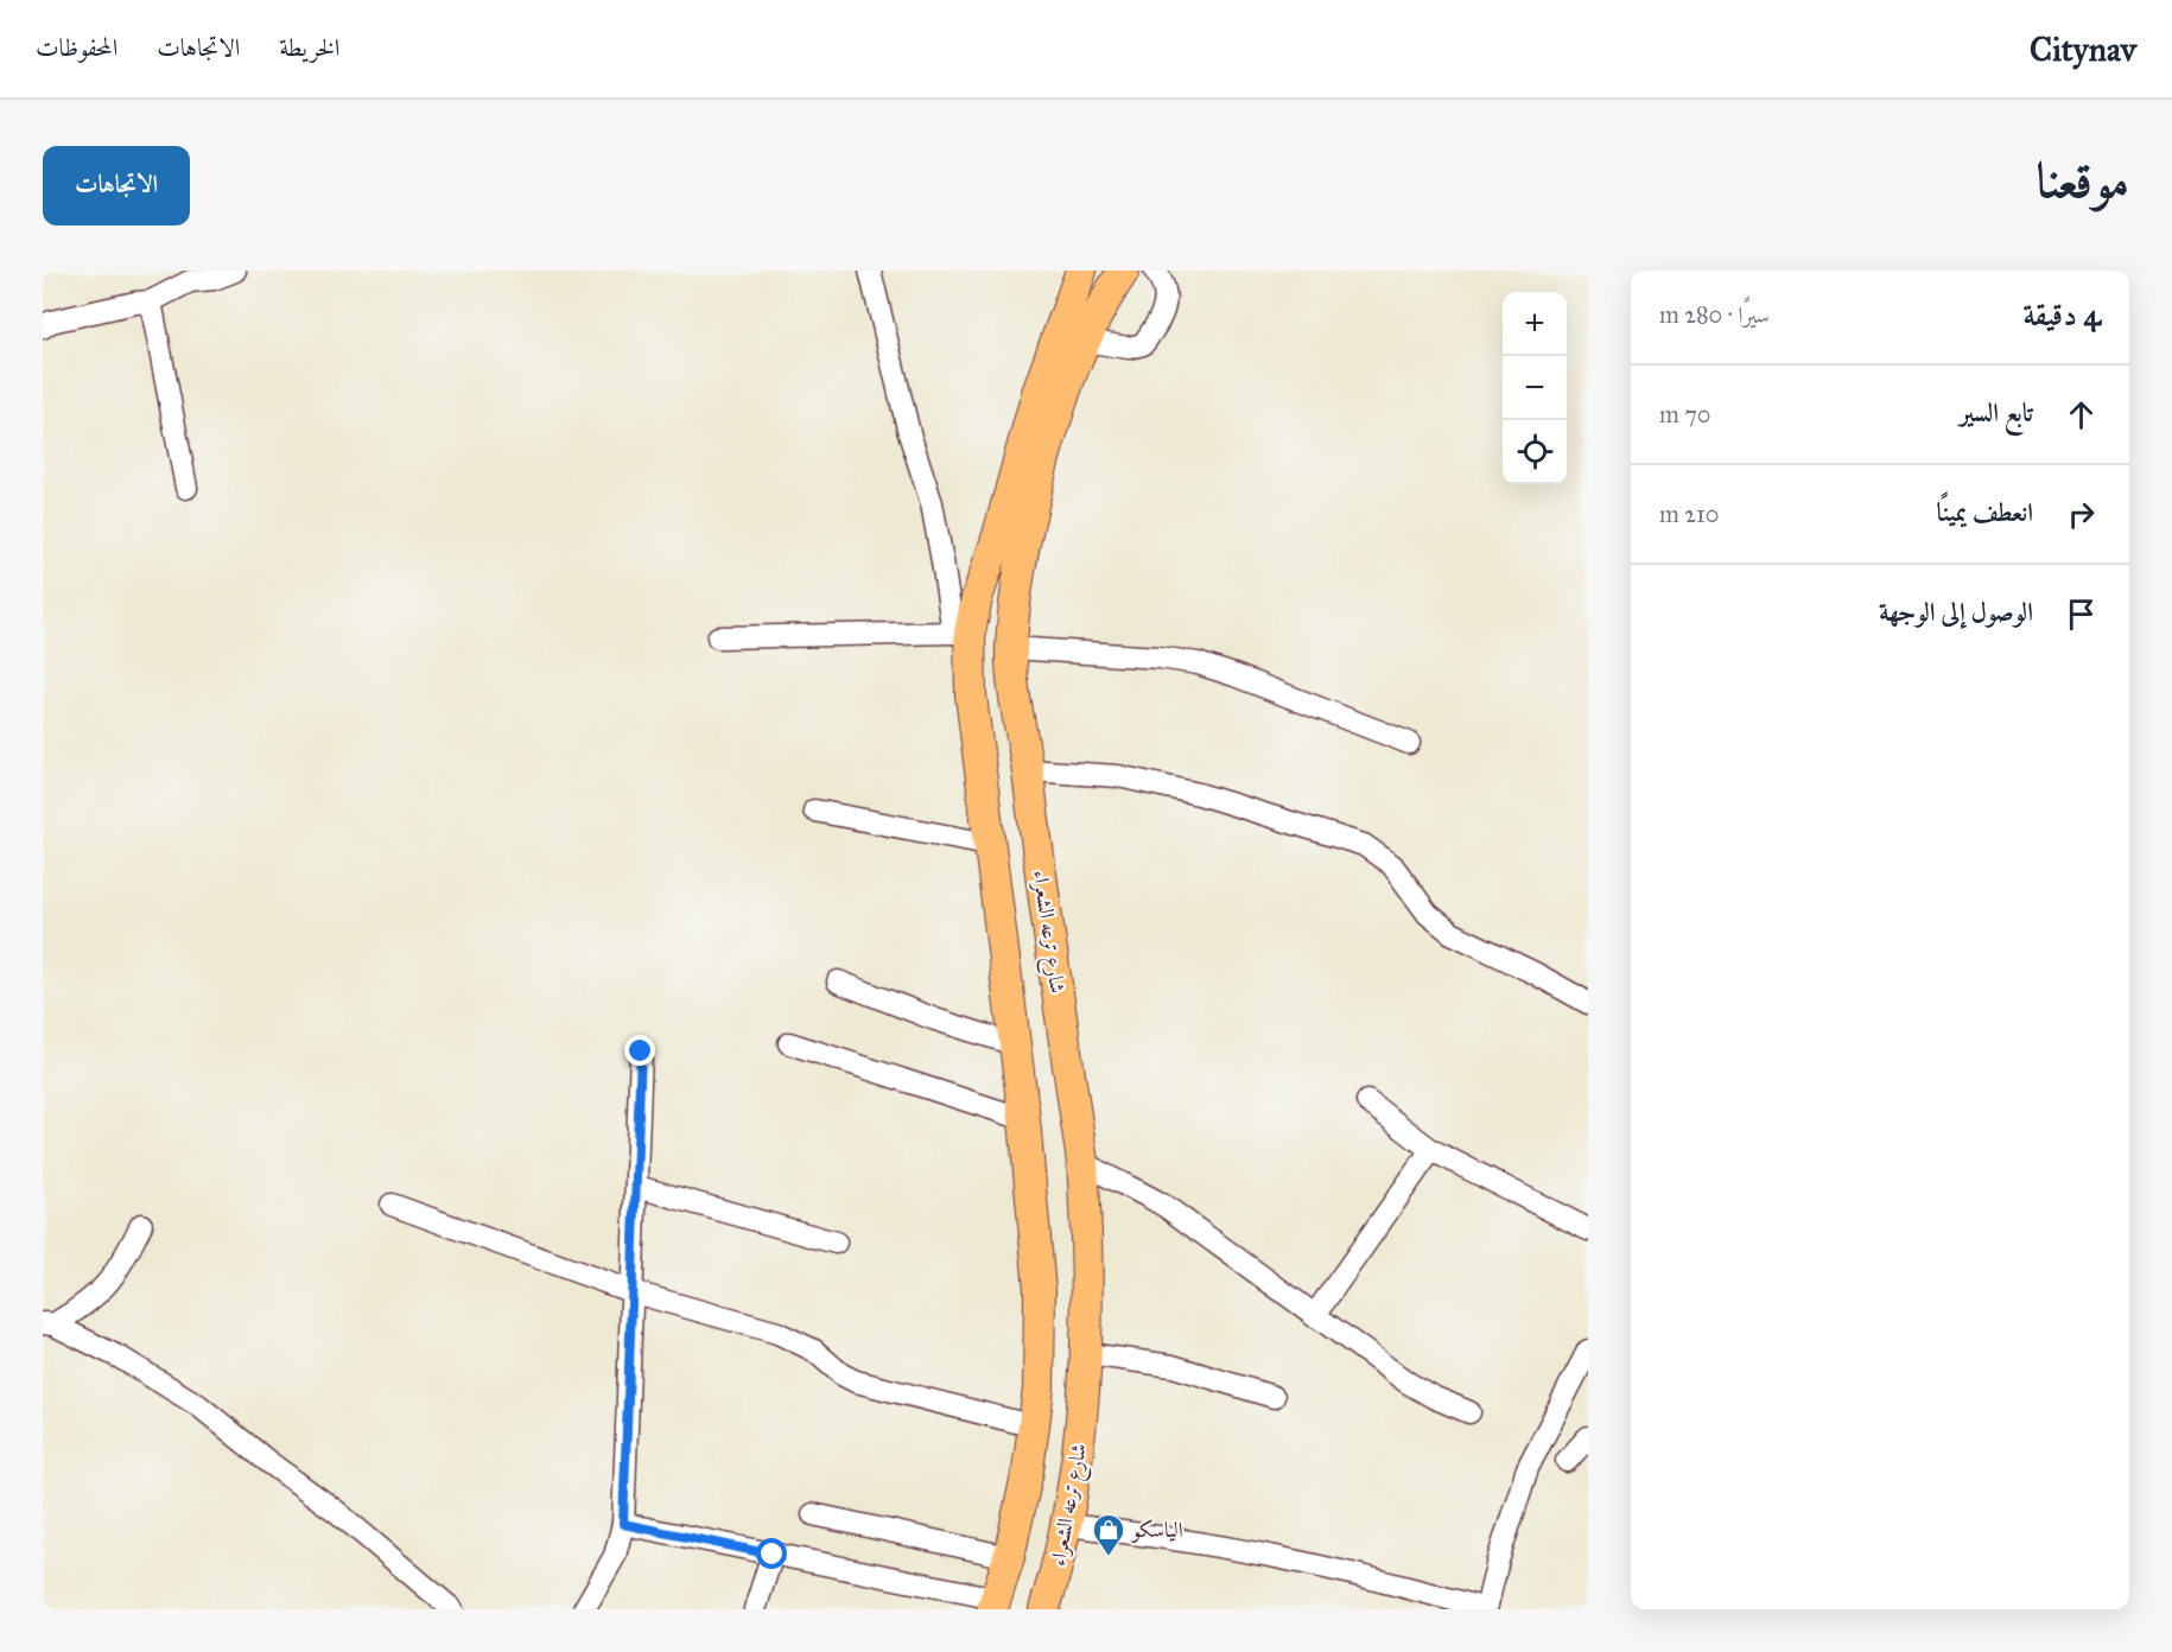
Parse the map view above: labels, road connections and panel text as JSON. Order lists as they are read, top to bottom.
{
  "streets": {
    "highway": ["شارع ترعه الشعراء"]
  },
  "places": {
    "shop": ["الياسكو"]
  },
  "page": {
    "header": "Citynav",
    "nav": ["الخريطة", "الاتجاهات", "المحفوظات"],
    "title": "موقعنا",
    "buttons": "الاتجاهات",
    "heading": ["4 دقيقة", "سيرًا · 280 m"],
    "map_buttons": ["+", "−"],
    "list": [
      ["تابع السير", "70 m"],
      ["انعطف يمينًا", "210 m"],
      "الوصول إلى الوجهة"
    ]
  }
}
